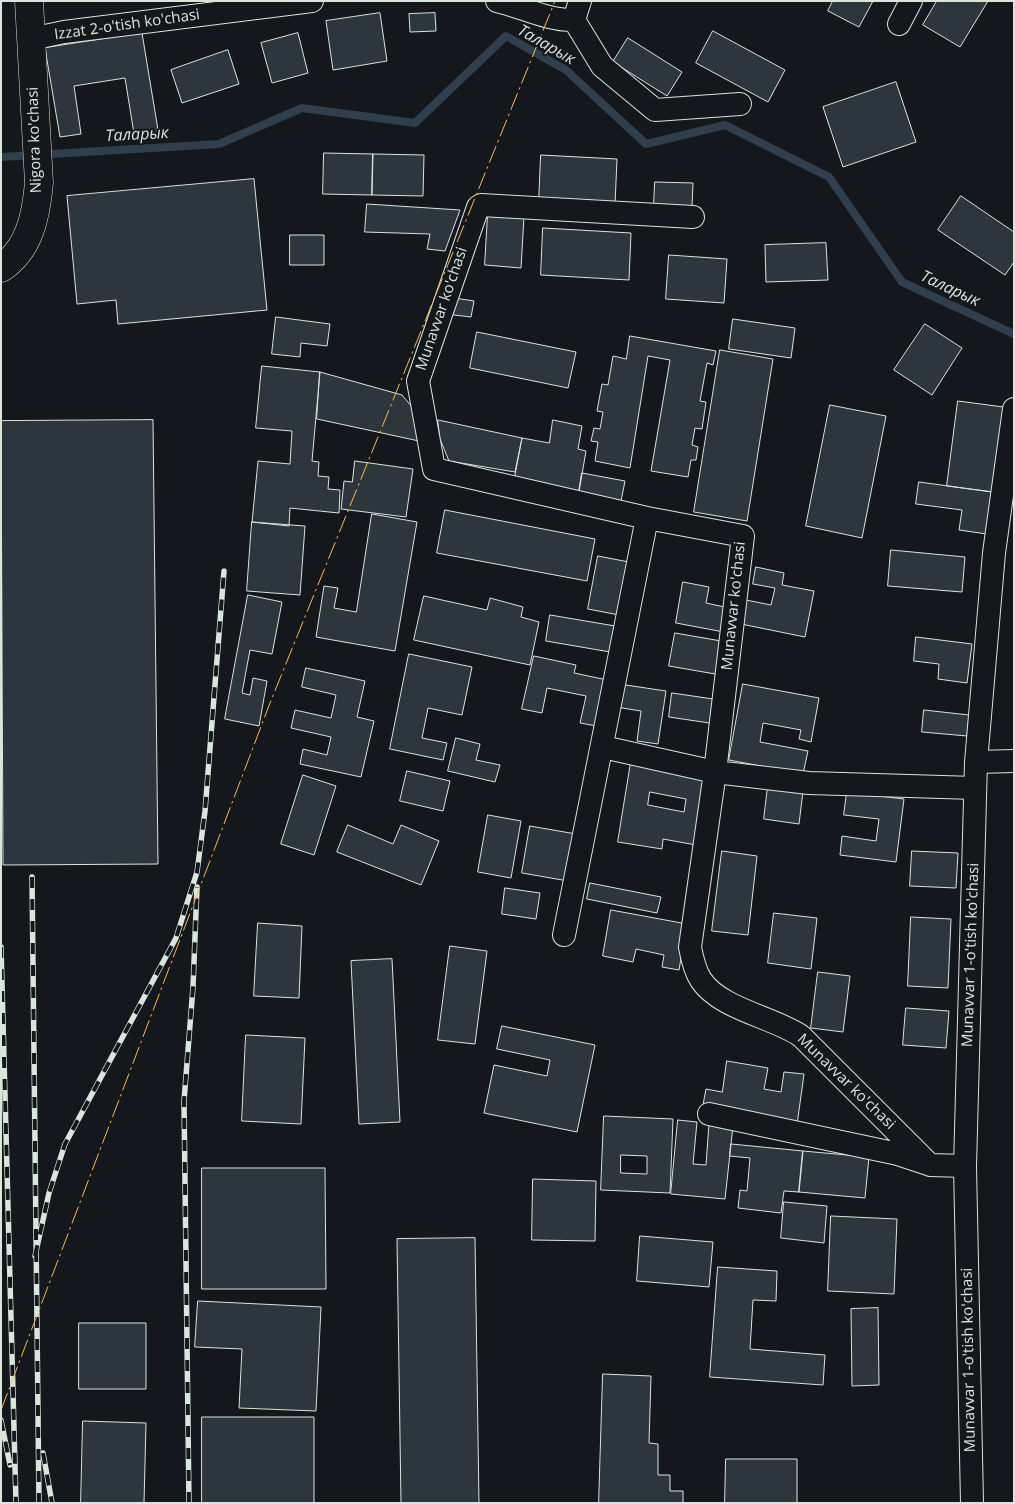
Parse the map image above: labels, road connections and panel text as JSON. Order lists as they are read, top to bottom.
{
  "streets": {
    "street": [
      "Izzat 2-o'tish ko'chasi",
      "Nigora ko'chasi",
      "Munavvar ko'chasi",
      "Munavvar 1-o'tish ko'chasi"
    ]
  },
  "crossings": [
    ["Izzat 2-o'tish ko'chasi", "Nigora ko'chasi"]
  ],
  "water": ["Таларык"]
}
